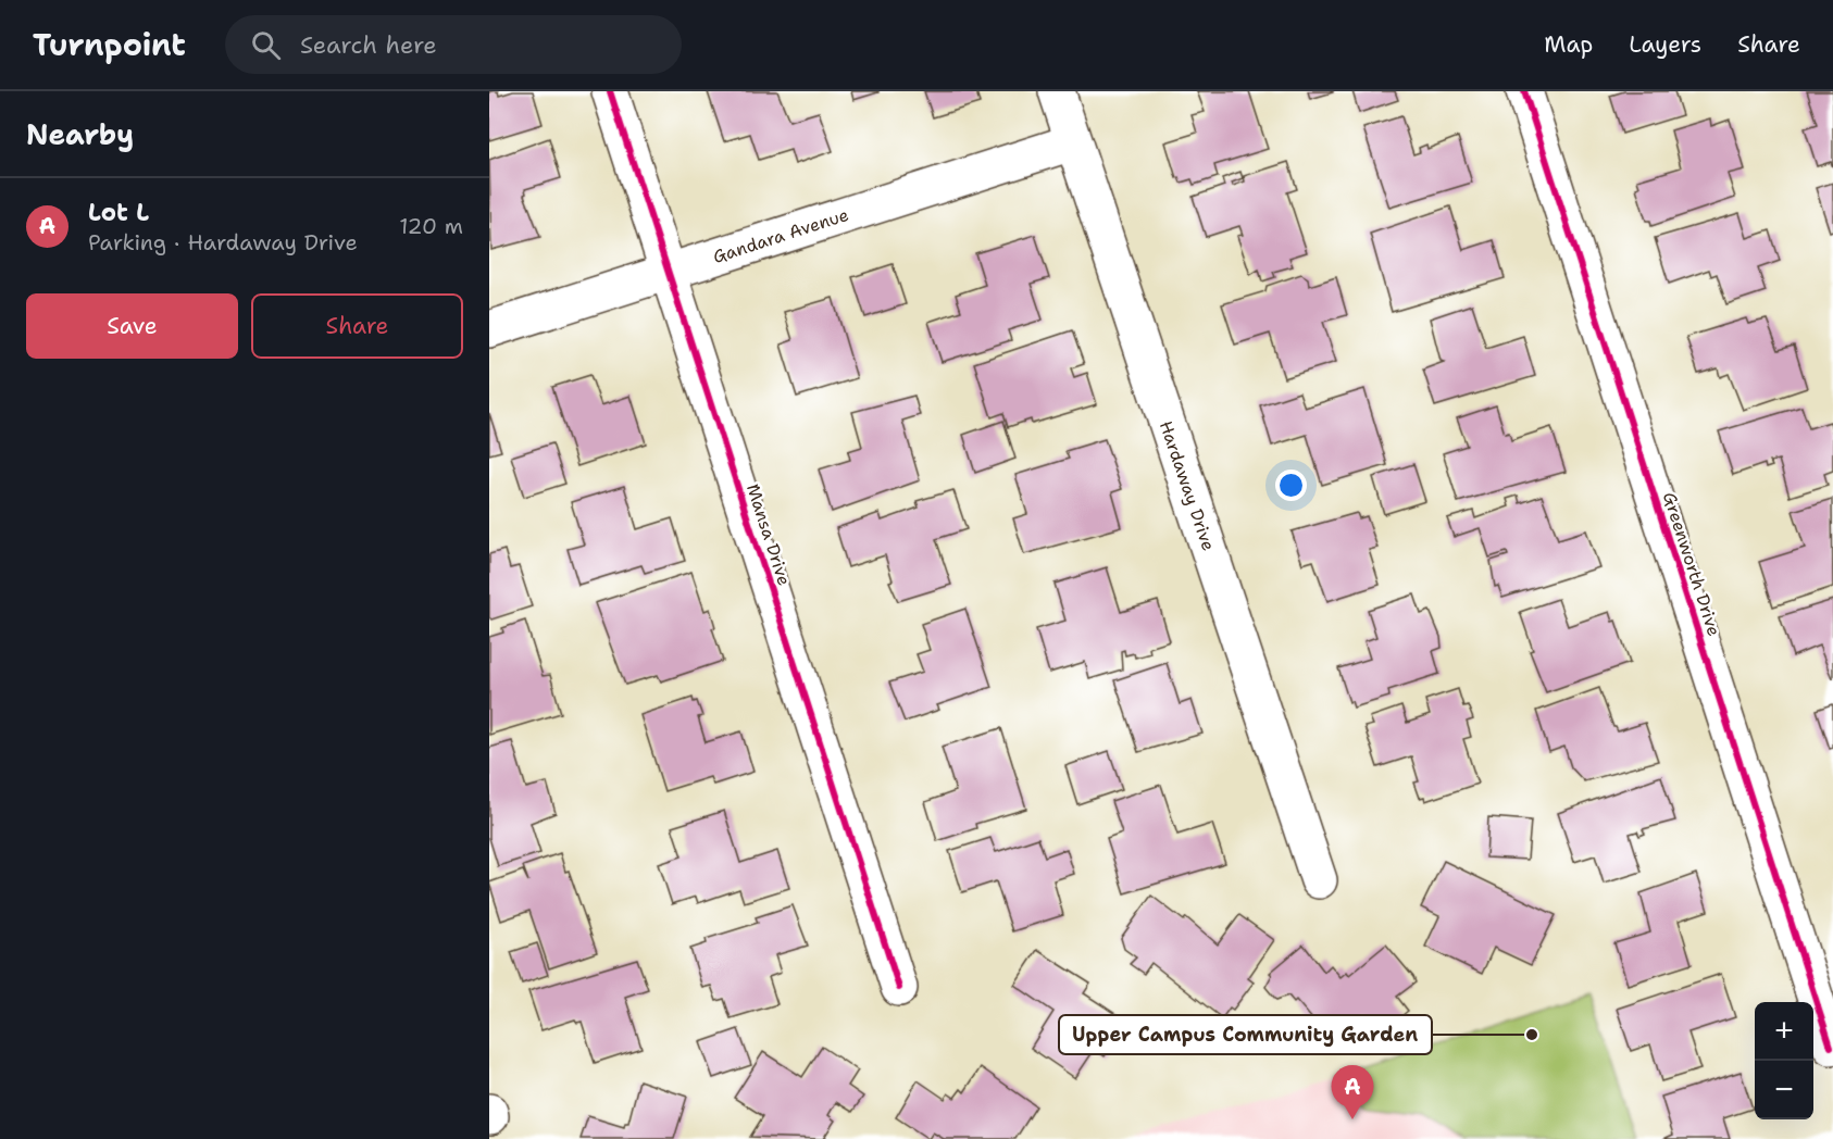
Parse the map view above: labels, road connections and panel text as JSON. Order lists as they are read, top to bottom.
{
  "streets": {
    "street": [
      "Gandara Avenue",
      "Hardaway Drive",
      "Mansa Drive",
      "Greenworth Drive"
    ]
  },
  "crossings": [
    ["Gandara Avenue", "Hardaway Drive"],
    ["Gandara Avenue", "Mansa Drive"]
  ],
  "places": ["Upper Campus Community Garden"],
  "page": {
    "header": "Turnpoint",
    "search": "Search here",
    "nav": ["Map", "Layers", "Share"],
    "heading": "Nearby",
    "list": [
      {
        "mark": "A",
        "name": "Lot L",
        "note": "Parking · Hardaway Drive",
        "value": "120 m"
      }
    ],
    "buttons": ["Save", "Share"],
    "map_buttons": ["+", "−"],
    "pins": "A"
  }
}
